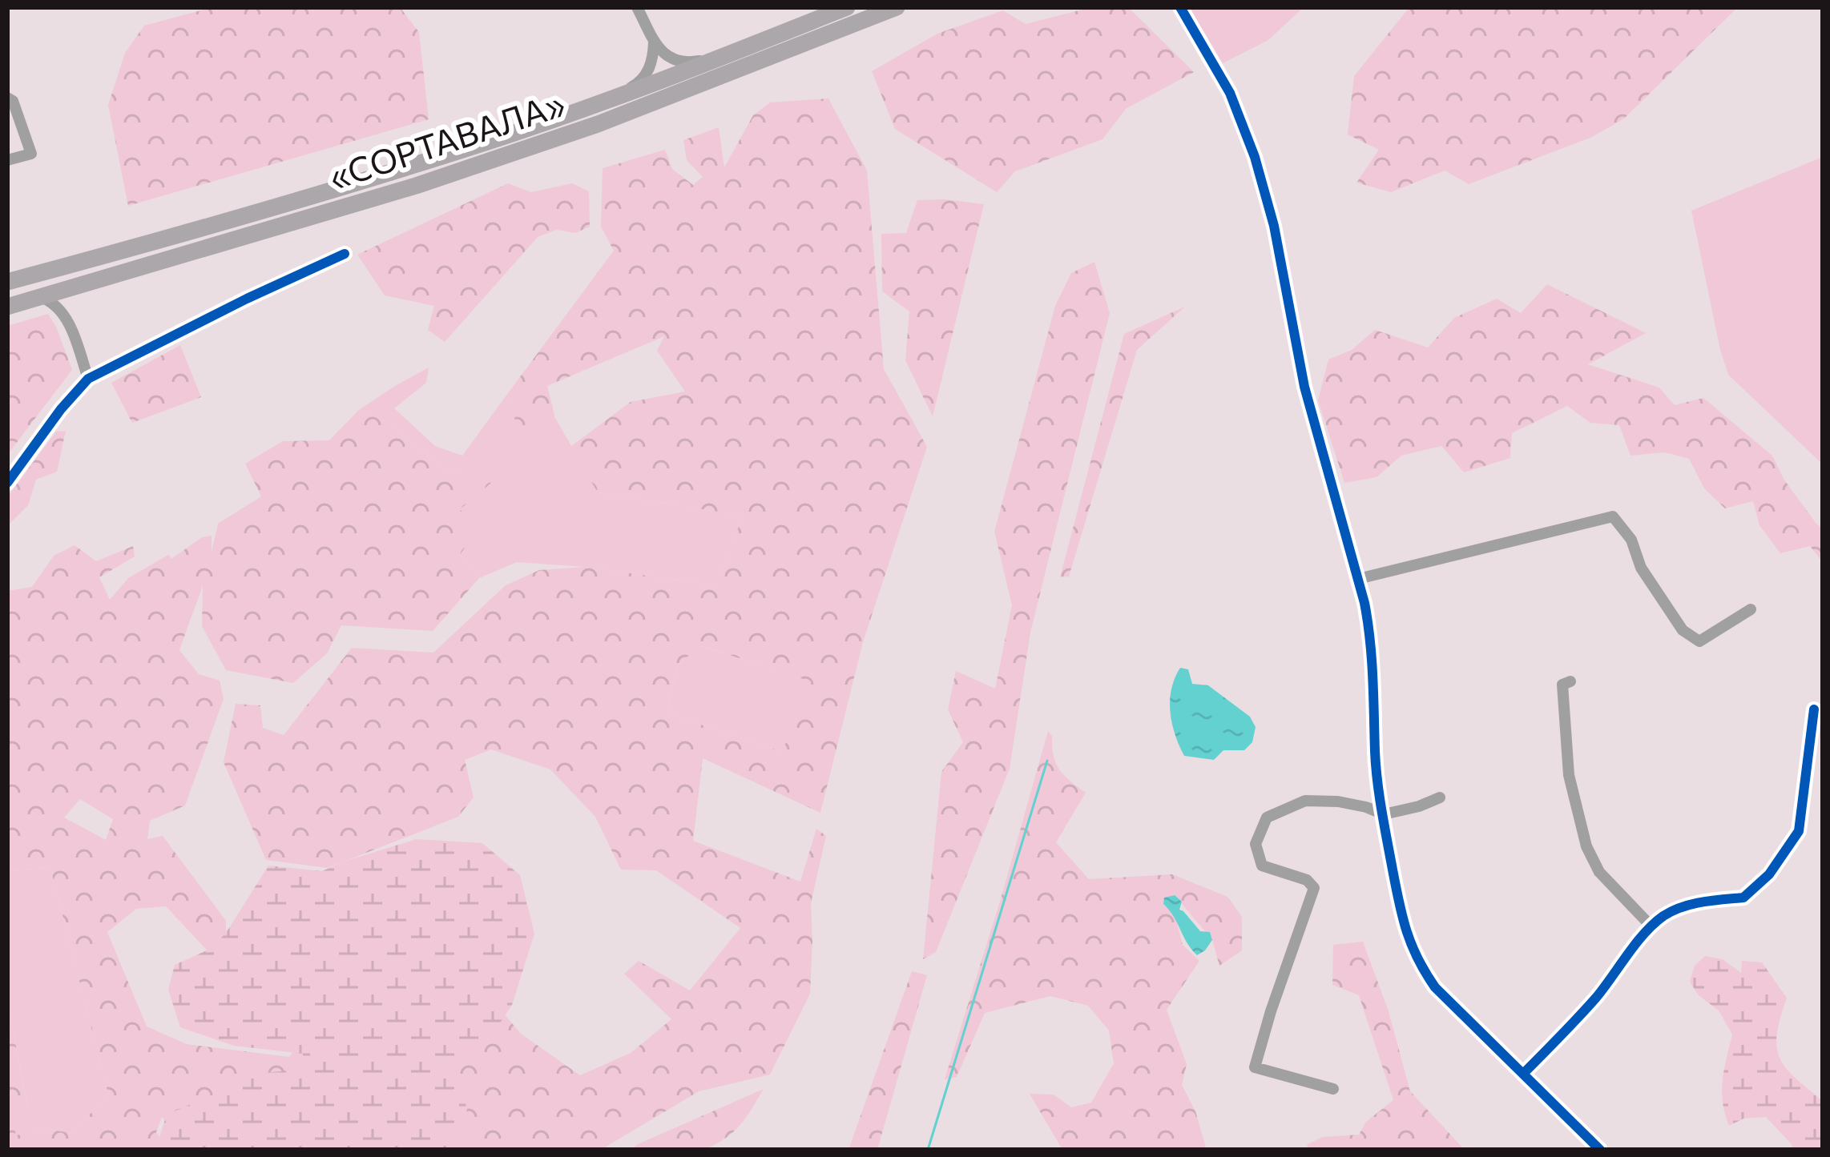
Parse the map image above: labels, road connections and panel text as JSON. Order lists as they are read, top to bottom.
{
  "streets": {
    "highway": ["«СОРТАВАЛА»"]
  }
}
